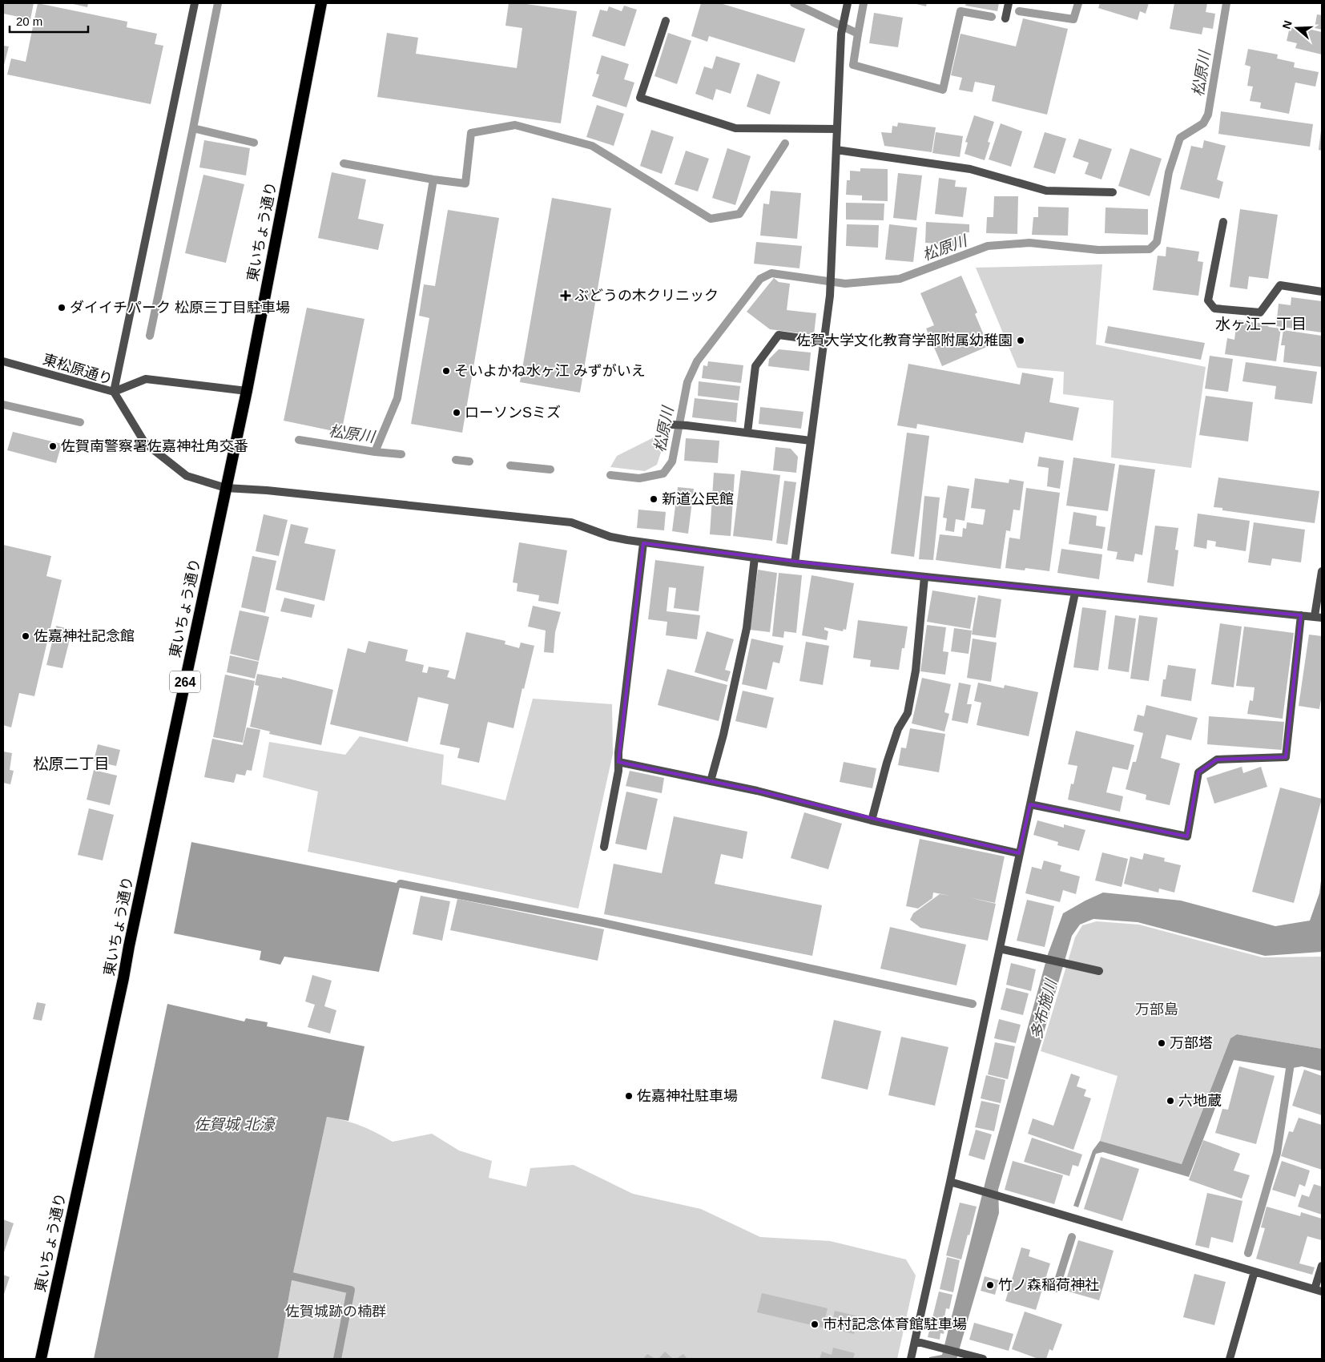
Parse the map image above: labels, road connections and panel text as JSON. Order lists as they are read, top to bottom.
{
  "streets": {
    "highway": ["東いちょう通り", "264"],
    "street": ["東松原通り"]
  },
  "crossings": [
    ["東いちょう通り", "東松原通り"]
  ],
  "districts": ["水ヶ江一丁目", "松原二丁目"],
  "water": ["松原川", "多布施川", "佐賀城 北濠"],
  "parks": ["万部島", "佐賀城跡の楠群"],
  "places": {
    "health": ["ぶどうの木クリニック"],
    "other": [
      "ダイイチパーク 松原三丁目駐車場",
      "佐賀大学文化教育学部附属幼稚園",
      "そいよかね水ヶ江 みずがいえ",
      "ローソンSミズ",
      "佐賀南警察署佐嘉神社角交番",
      "新道公民館",
      "佐嘉神社記念館",
      "万部塔",
      "佐嘉神社駐車場",
      "六地蔵",
      "竹ノ森稲荷神社",
      "市村記念体育館駐車場"
    ]
  },
  "scale_bar": "20 m",
  "north": "left"
}
